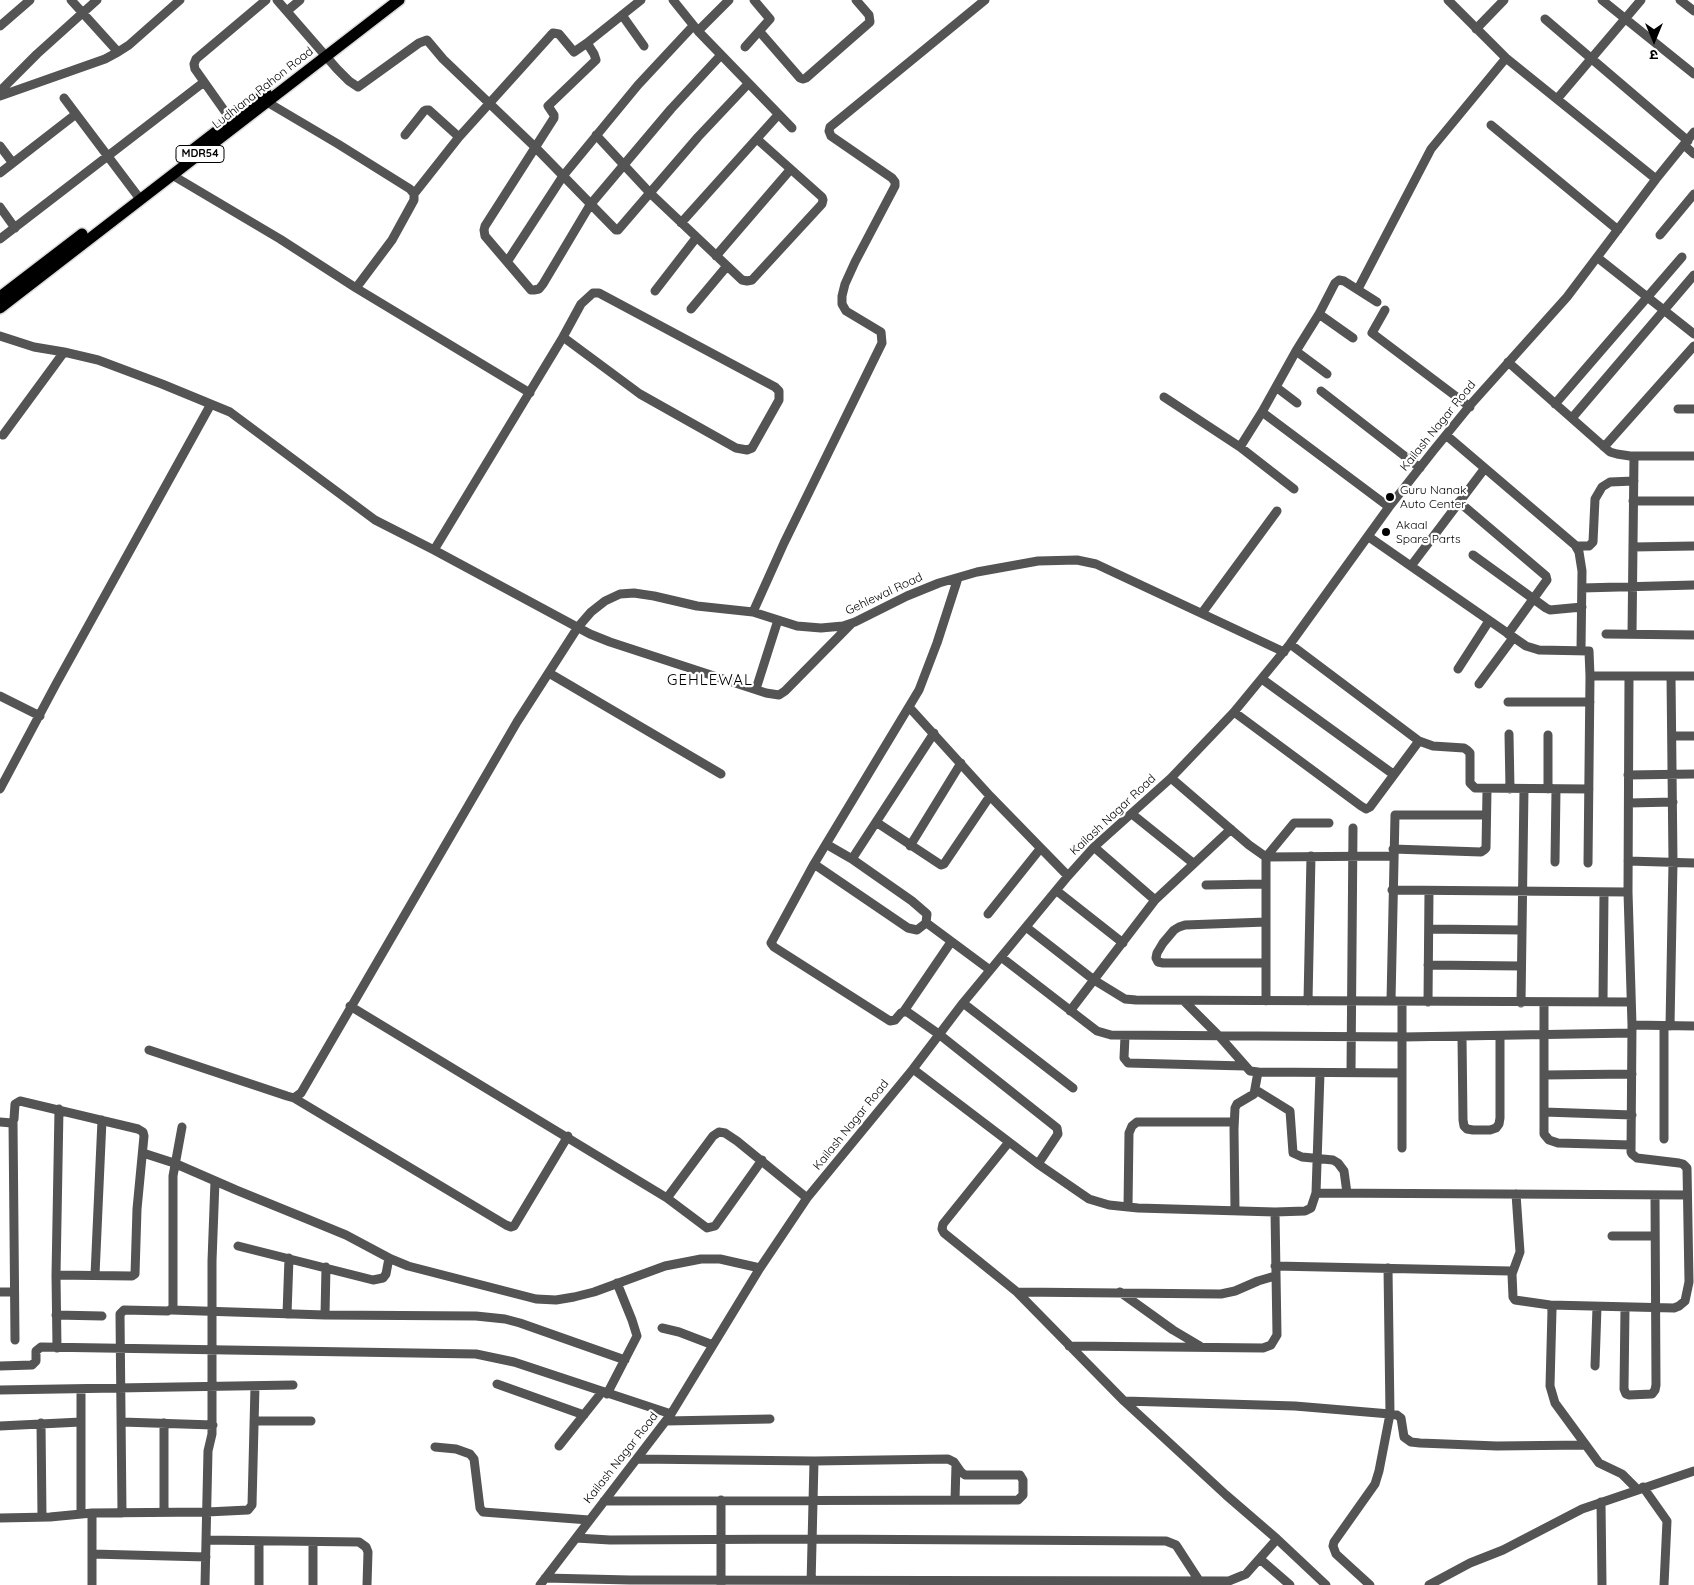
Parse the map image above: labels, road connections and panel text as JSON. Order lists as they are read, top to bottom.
{
  "streets": {
    "main road": ["Ludhiana Rahon Road", "MDR54"],
    "street": ["Kailash Nagar Road", "Gehlewal Road"]
  },
  "crossings": [
    ["Kailash Nagar Road", "Gehlewal Road"]
  ],
  "districts": ["GEHLEWAL"],
  "places": ["Guru Nanak Auto Center", "Akaal Spare Parts"],
  "north": "bottom"
}
